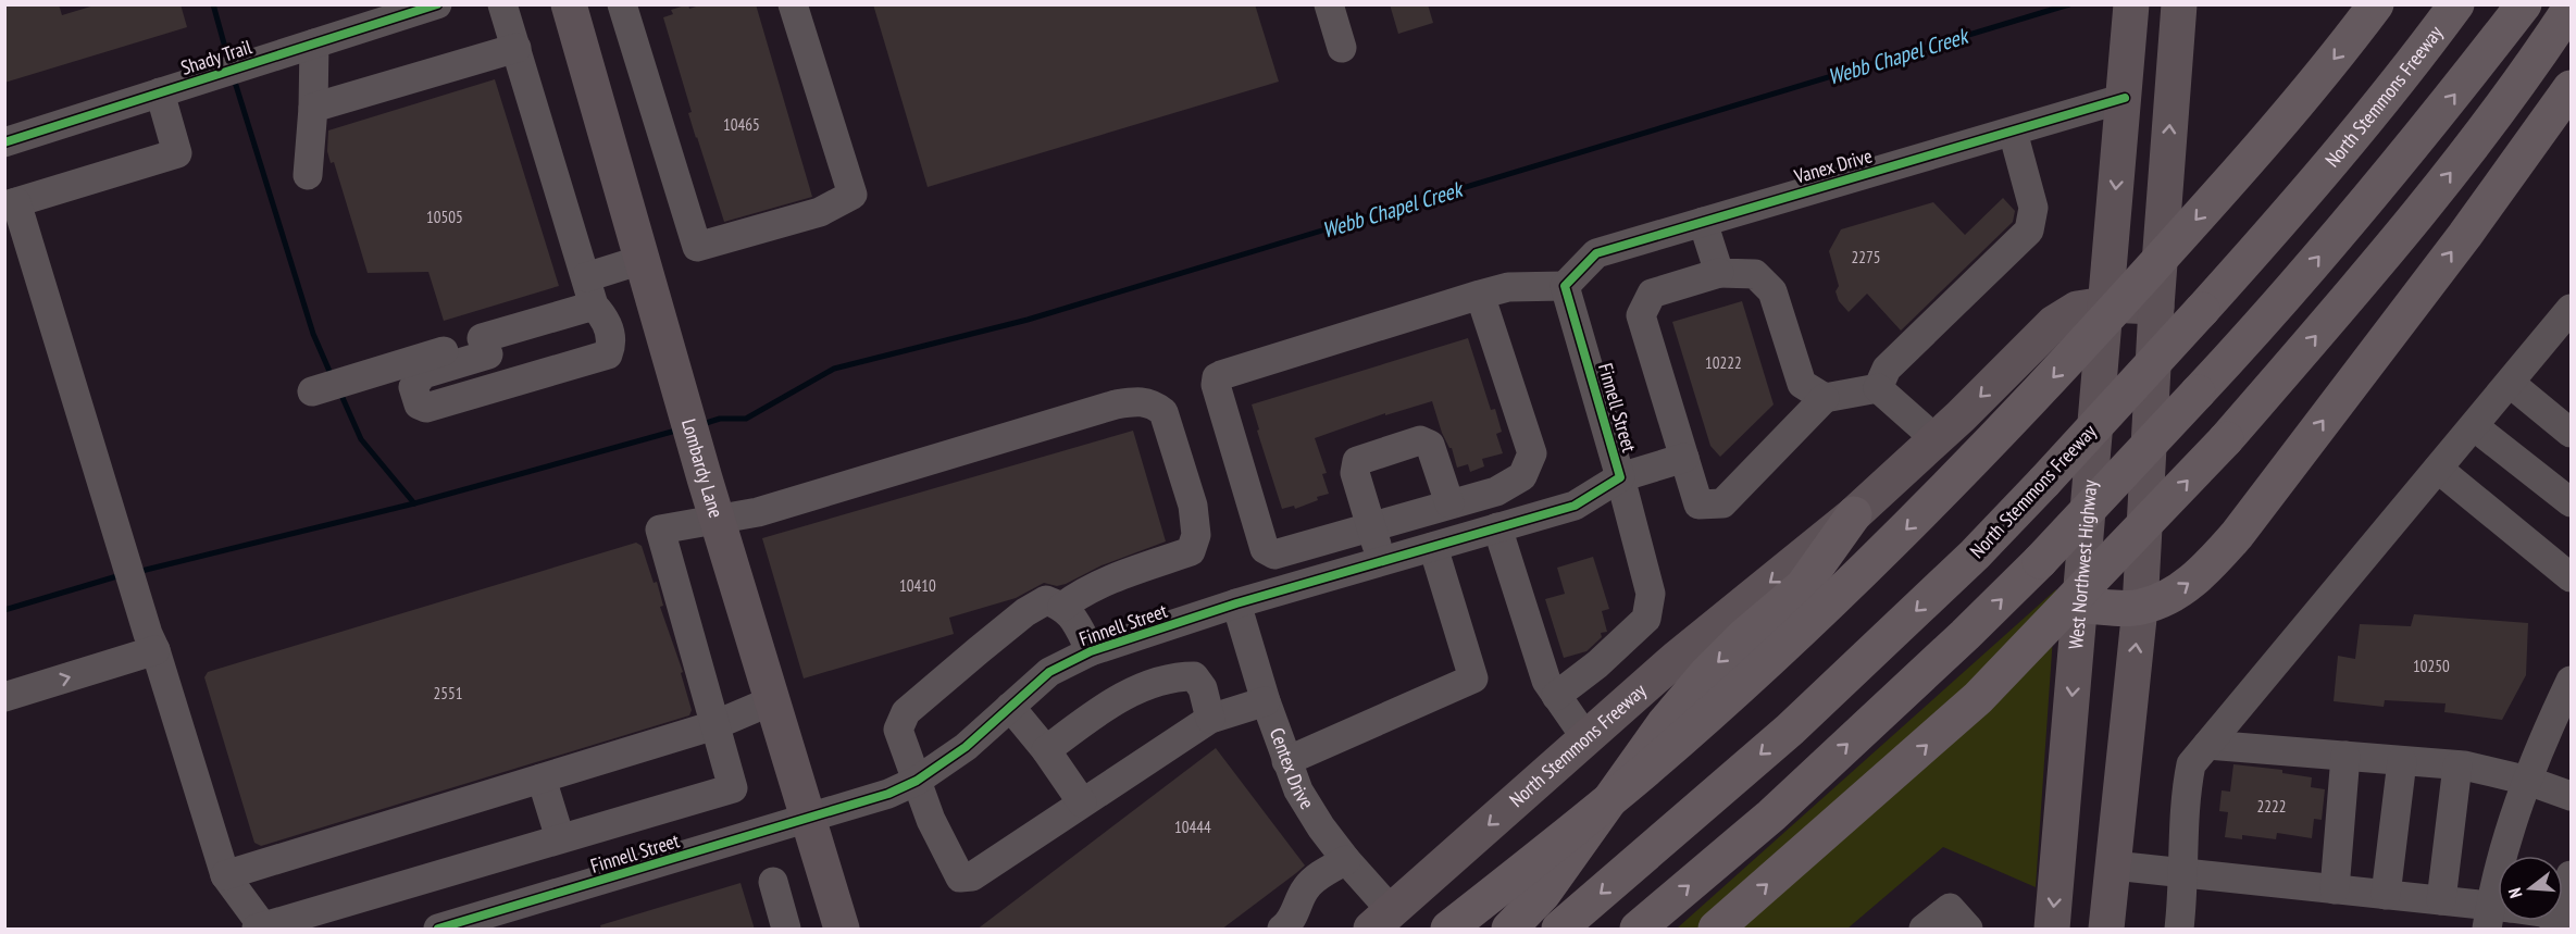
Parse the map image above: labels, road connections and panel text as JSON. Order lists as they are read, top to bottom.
{
  "streets": {
    "highway": ["North Stemmons Freeway"],
    "main road": ["Lombardy Lane", "West Northwest Highway"],
    "street": [
      "Shady Trail",
      "Vanex Drive",
      "Finnell Street",
      "Centex Drive"
    ]
  },
  "crossings": [
    ["North Stemmons Freeway", "West Northwest Highway"],
    ["North Stemmons Freeway", "Centex Drive"],
    ["Vanex Drive", "Finnell Street"],
    ["Vanex Drive", "West Northwest Highway"],
    ["Finnell Street", "Lombardy Lane"],
    ["Finnell Street", "Centex Drive"]
  ],
  "water": ["Webb Chapel Creek"],
  "house_numbers": [
    "10465",
    "10505",
    "2275",
    "10222",
    "10410",
    "10250",
    "2551",
    "2222",
    "10444"
  ],
  "north": "left"
}
